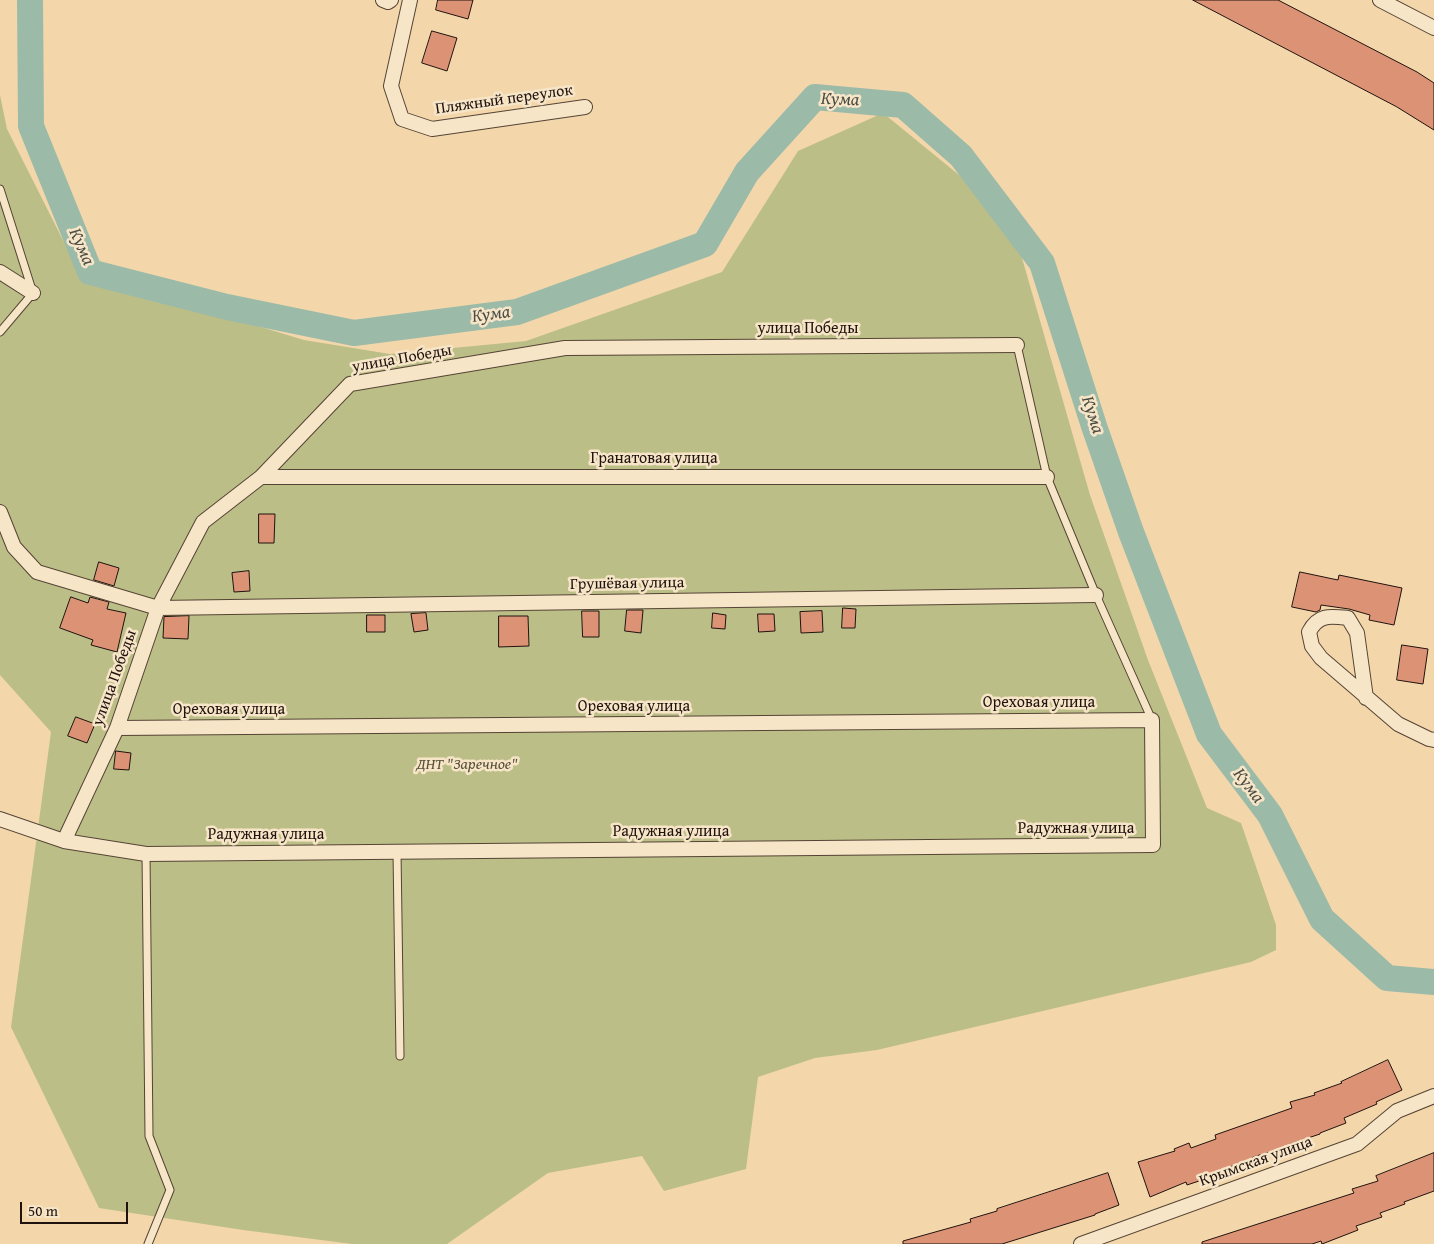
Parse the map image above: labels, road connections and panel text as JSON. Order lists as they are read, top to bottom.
{
  "streets": {
    "street": [
      "Пляжный переулок",
      "улица Победы",
      "Гранатовая улица",
      "Грушёвая улица",
      "Ореховая улица",
      "Радужная улица",
      "Крымская улица"
    ]
  },
  "crossings": [
    ["улица Победы", "Гранатовая улица"],
    ["улица Победы", "Грушёвая улица"],
    ["улица Победы", "Ореховая улица"],
    ["улица Победы", "Радужная улица"],
    ["Ореховая улица", "Радужная улица"]
  ],
  "water": ["Кума"],
  "parks": ["ДНТ \"Заречное\""],
  "scale_bar": "50 m"
}
